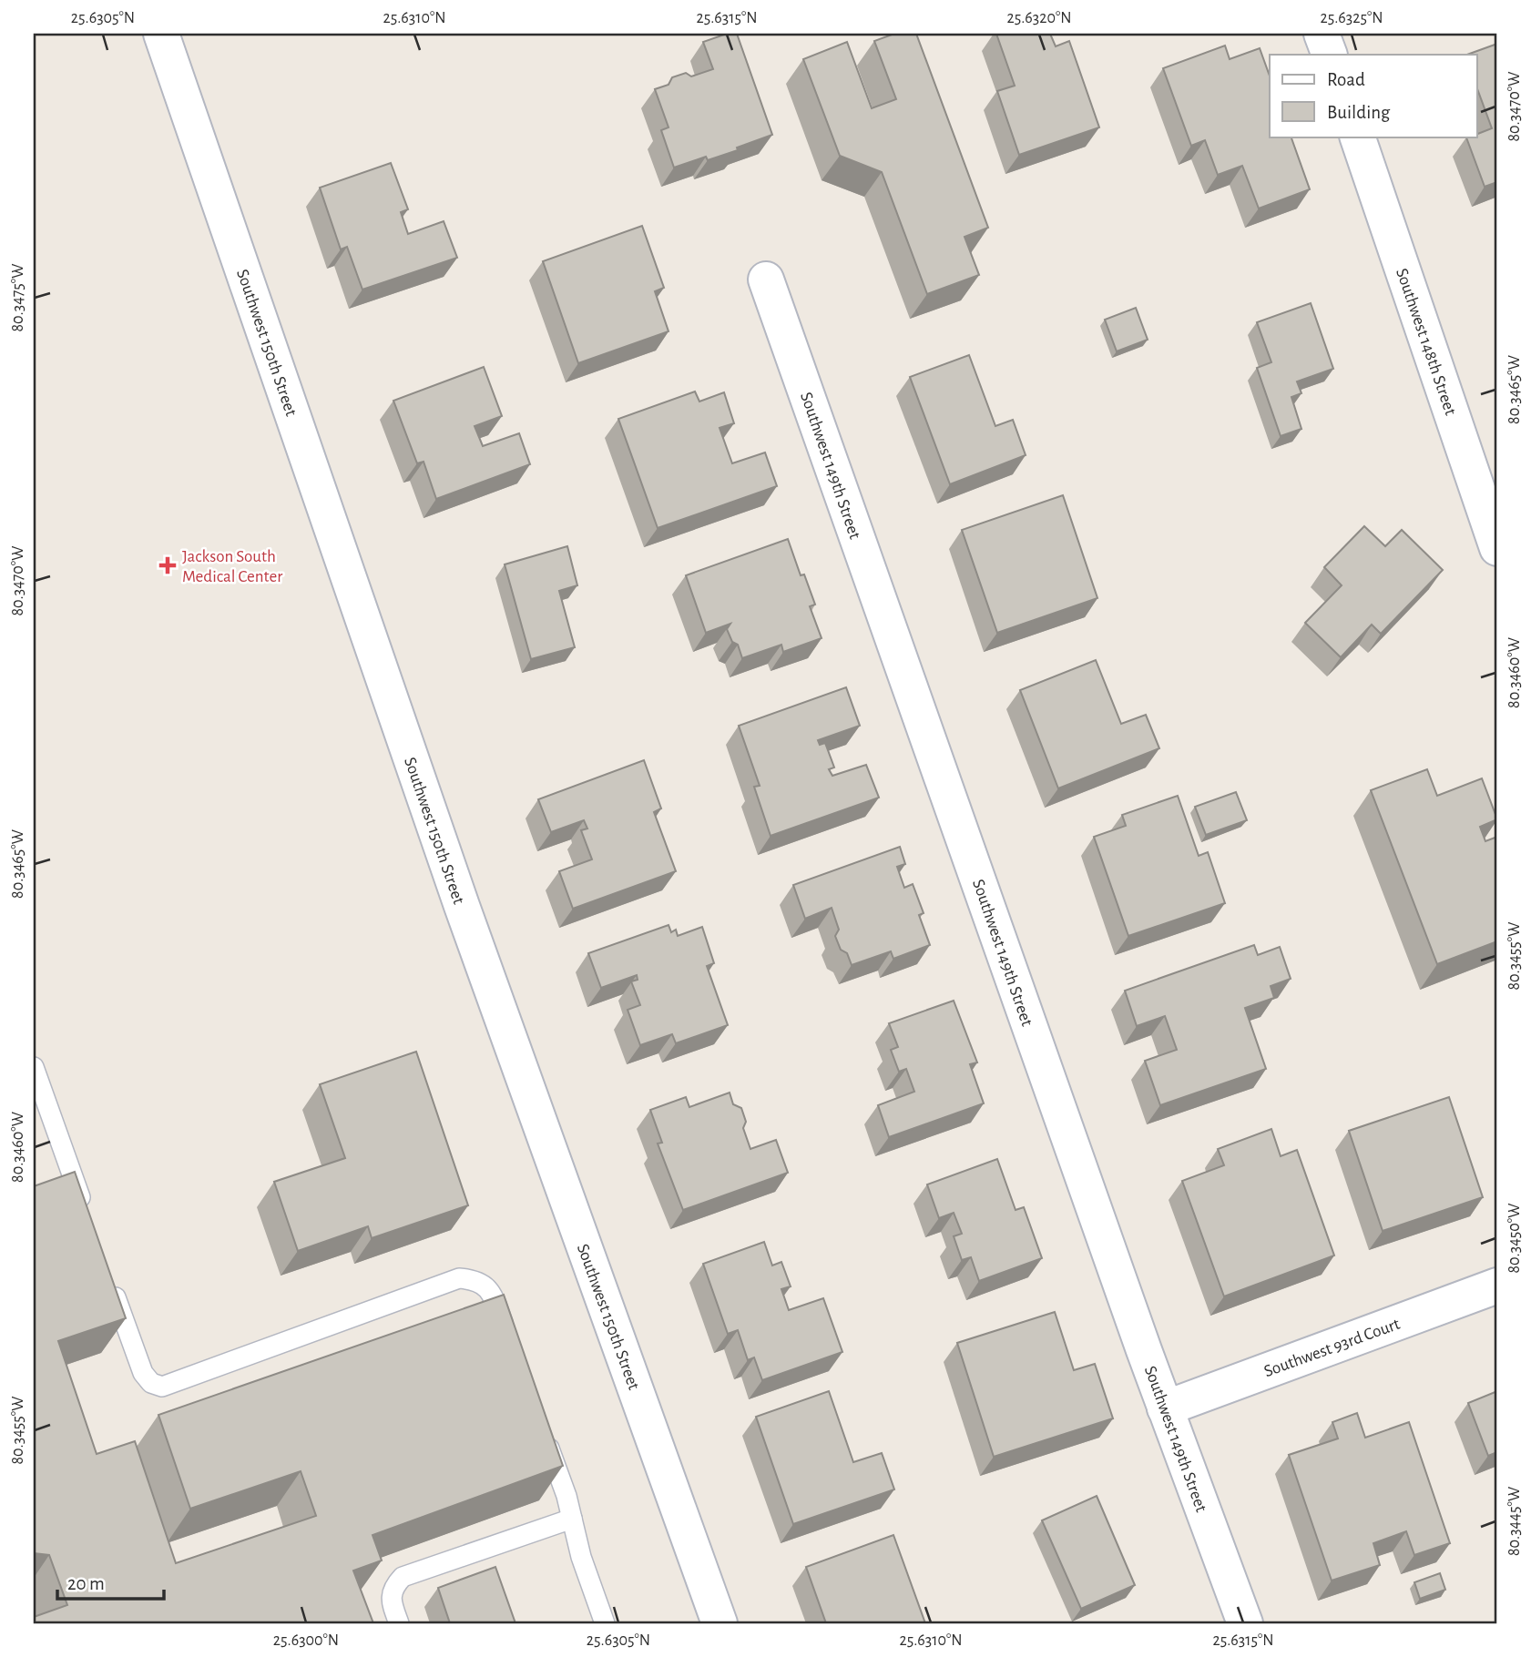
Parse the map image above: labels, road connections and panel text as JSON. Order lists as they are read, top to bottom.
{
  "streets": {
    "street": [
      "Southwest 148th Street",
      "Southwest 150th Street",
      "Southwest 149th Street",
      "Southwest 93rd Court"
    ]
  },
  "crossings": [
    ["Southwest 149th Street", "Southwest 93rd Court"]
  ],
  "places": {
    "health": ["Jackson South Medical Center"]
  },
  "legend": ["Road", "Building"],
  "scale_bar": "20 m",
  "coordinates": [
    "25.6305°N",
    "25.6310°N",
    "25.6315°N",
    "25.6320°N",
    "25.6325°N",
    "80.3470°W",
    "80.3475°W",
    "80.3465°W",
    "80.3460°W",
    "80.3455°W",
    "80.3450°W",
    "80.3445°W",
    "25.6300°N"
  ]
}
